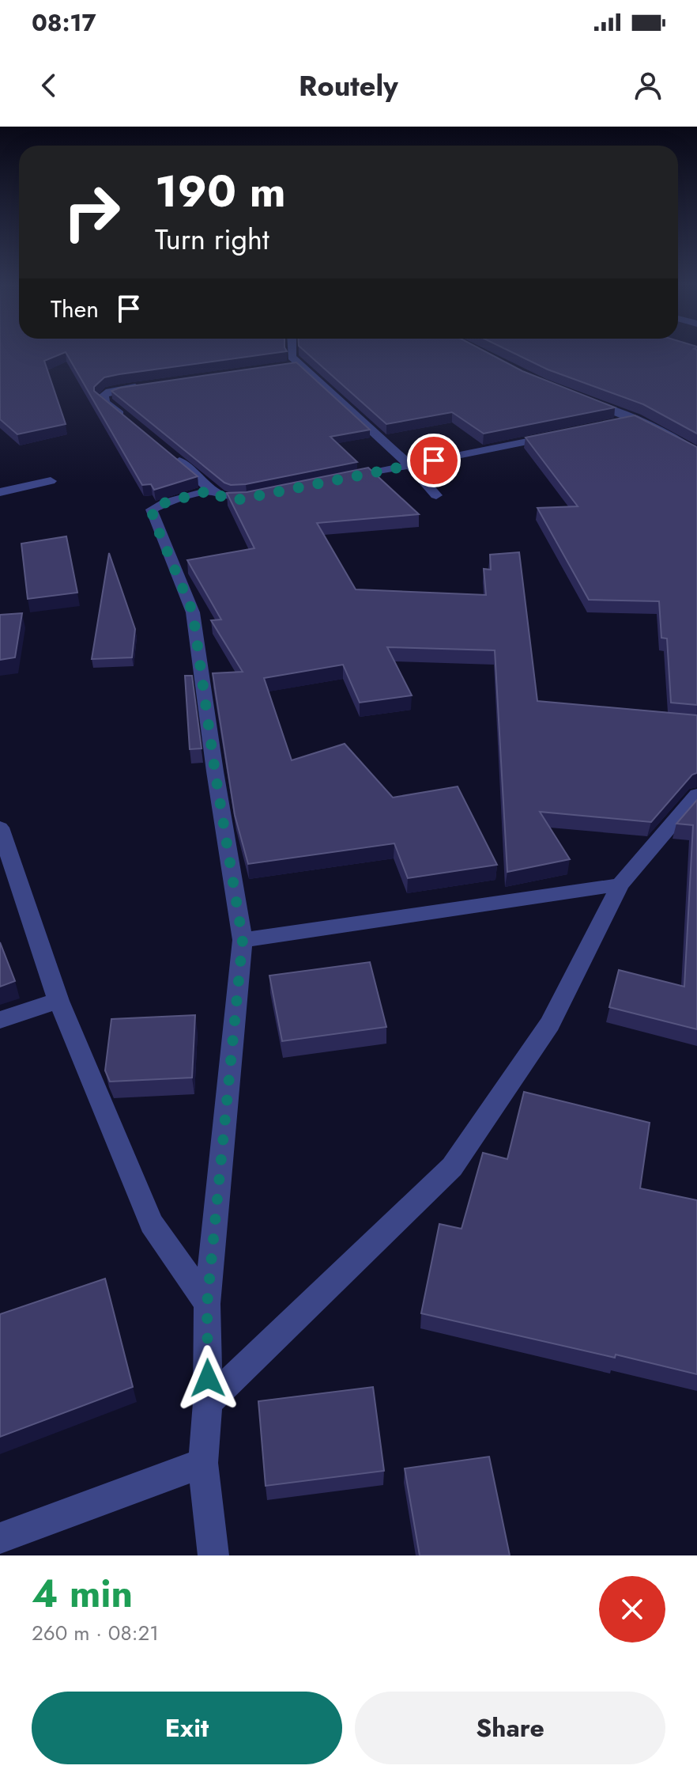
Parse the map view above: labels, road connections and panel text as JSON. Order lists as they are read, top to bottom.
{
  "page": {
    "status": "08:17",
    "header": "Routely",
    "turn": ["190 m", "Turn right"],
    "then": "Then",
    "heading": ["4 min", "260 m · 08:21"],
    "buttons": ["Exit", "Share"]
  }
}
